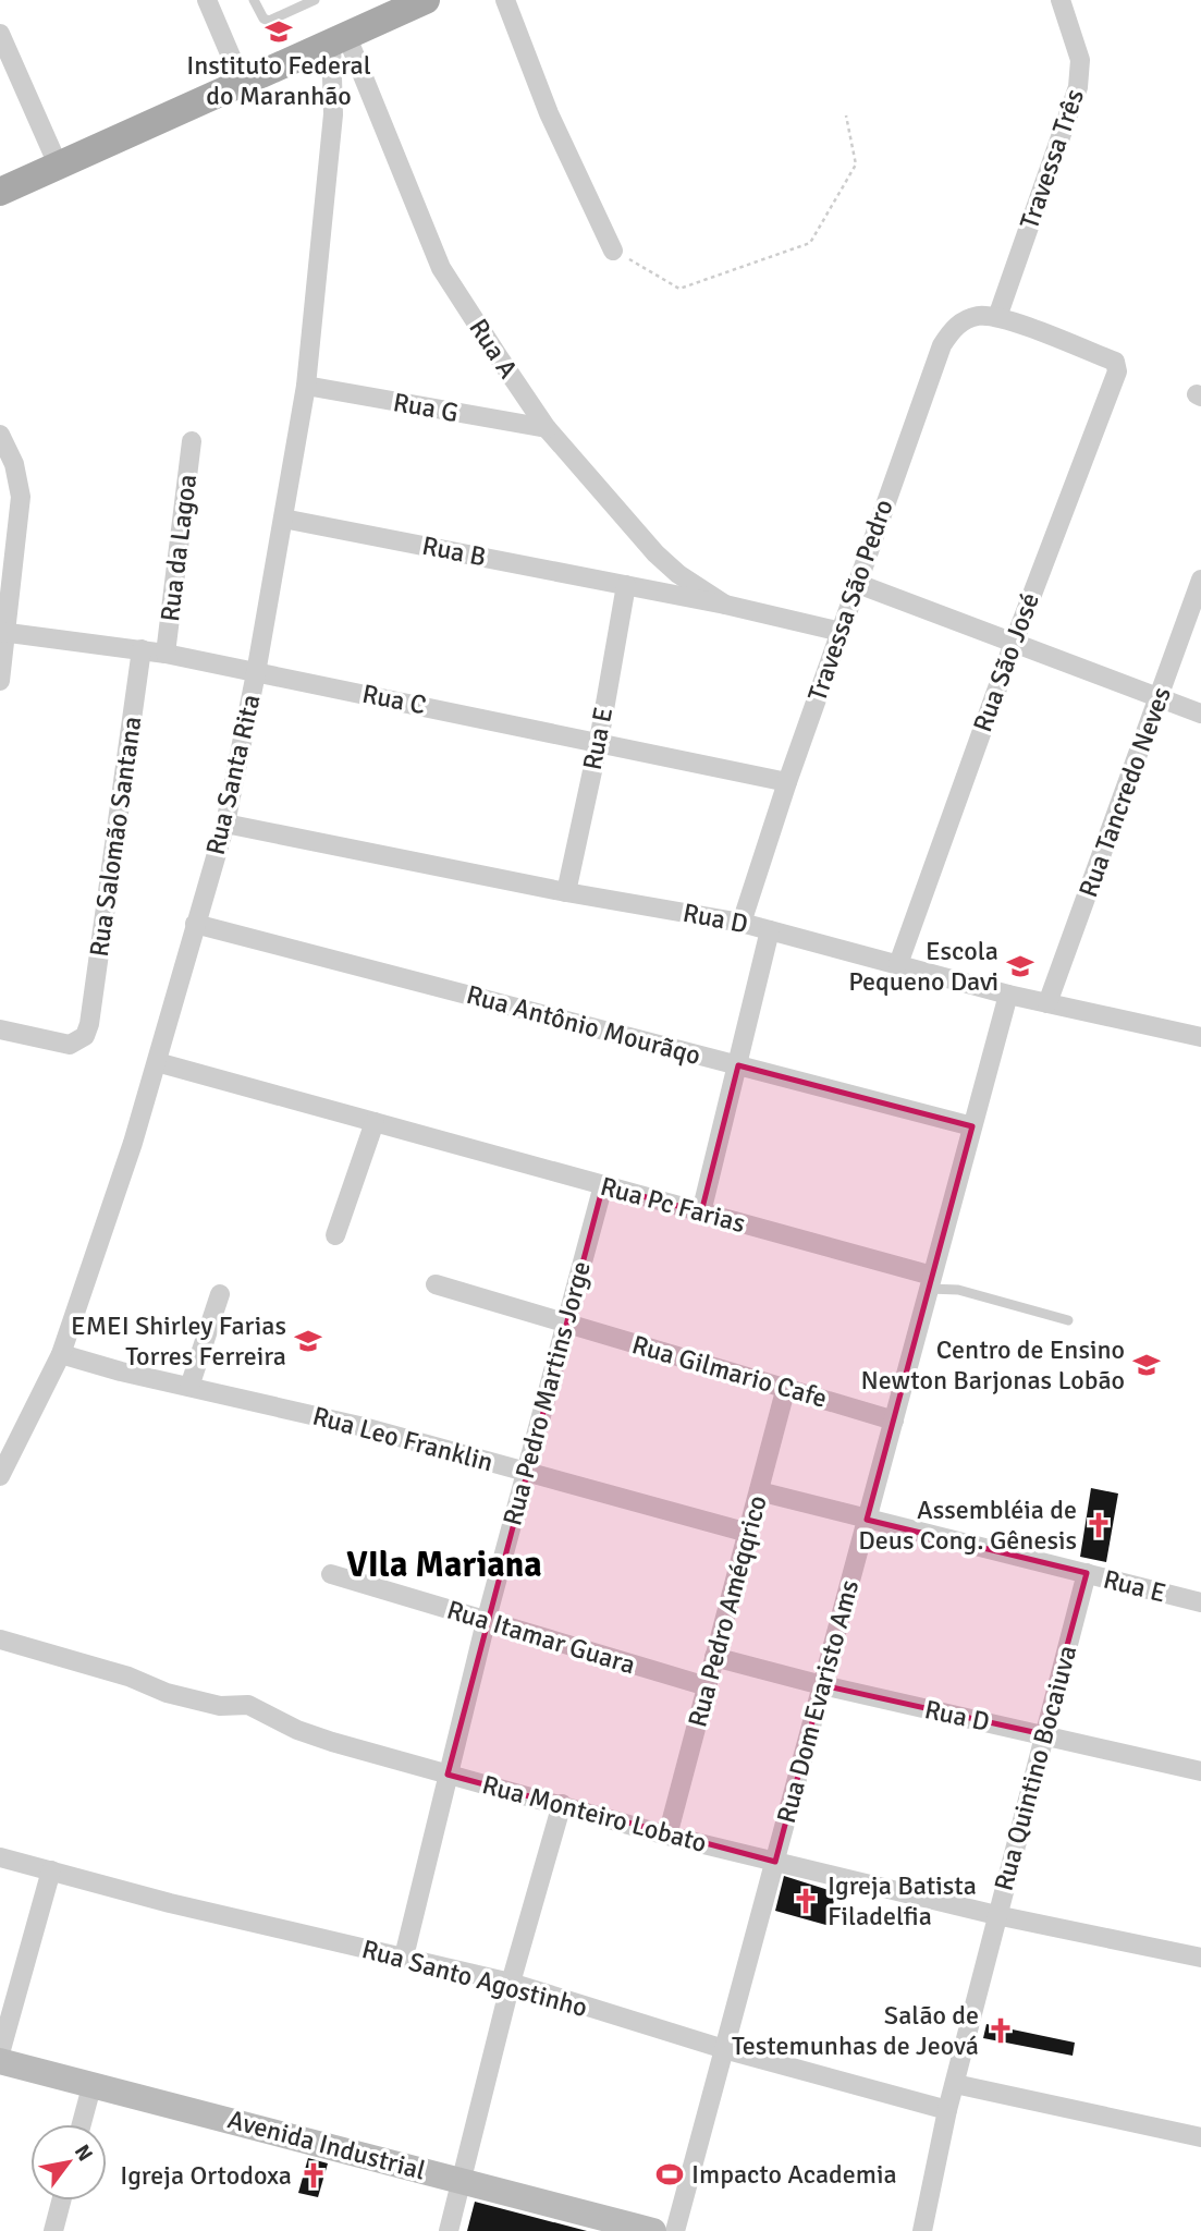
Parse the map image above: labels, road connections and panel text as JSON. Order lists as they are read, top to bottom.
{
  "streets": {
    "street": [
      "Travessa Três",
      "Rua A",
      "Rua G",
      "Rua da Lagoa",
      "Rua B",
      "Travessa São Pedro",
      "Rua São José",
      "Rua C",
      "Rua E",
      "Rua Santa Rita",
      "Rua Tancredo Neves",
      "Rua Salomão Santana",
      "Rua D",
      "Rua Antônio Mourãqo",
      "Rua Pc Farias",
      "Rua Gilmario Cafe",
      "Rua Pedro Martins Jorge",
      "Rua Leo Franklin",
      "Rua Pedro Améqqrico",
      "Rua Itamar Guara",
      "Rua Dom Evaristo Ams",
      "Rua Quintino Bocaiuva",
      "Rua Monteiro Lobato",
      "Rua Santo Agostinho",
      "Avenida Industrial"
    ]
  },
  "crossings": [
    ["Travessa Três", "Travessa São Pedro"],
    ["Travessa Três", "Rua São José"],
    ["Rua A", "Rua G"],
    ["Rua A", "Rua B"],
    ["Rua A", "Travessa São Pedro"],
    ["Rua A", "Rua E"],
    ["Rua A", "Rua Santa Rita"],
    ["Rua G", "Rua Santa Rita"],
    ["Rua da Lagoa", "Rua C"],
    ["Rua B", "Rua E"],
    ["Rua B", "Rua Santa Rita"],
    ["Travessa São Pedro", "Rua São José"],
    ["Travessa São Pedro", "Rua C"],
    ["Travessa São Pedro", "Rua D"],
    ["Rua São José", "Rua D"],
    ["Rua C", "Rua E"],
    ["Rua C", "Rua Santa Rita"],
    ["Rua C", "Rua Salomão Santana"],
    ["Rua E", "Rua D"],
    ["Rua E", "Rua Pedro Améqqrico"],
    ["Rua E", "Rua Dom Evaristo Ams"],
    ["Rua E", "Rua Quintino Bocaiuva"],
    ["Rua Santa Rita", "Rua D"],
    ["Rua Santa Rita", "Rua Antônio Mourãqo"],
    ["Rua Santa Rita", "Rua Pc Farias"],
    ["Rua Santa Rita", "Rua Leo Franklin"],
    ["Rua Tancredo Neves", "Rua D"],
    ["Rua D", "Rua Pedro Améqqrico"],
    ["Rua D", "Rua Dom Evaristo Ams"],
    ["Rua D", "Rua Quintino Bocaiuva"],
    ["Rua Antônio Mourãqo", "Rua Dom Evaristo Ams"],
    ["Rua Pc Farias", "Rua Pedro Martins Jorge"],
    ["Rua Pc Farias", "Rua Dom Evaristo Ams"],
    ["Rua Gilmario Cafe", "Rua Pedro Martins Jorge"],
    ["Rua Gilmario Cafe", "Rua Pedro Améqqrico"],
    ["Rua Gilmario Cafe", "Rua Dom Evaristo Ams"],
    ["Rua Pedro Martins Jorge", "Rua Leo Franklin"],
    ["Rua Pedro Martins Jorge", "Rua Itamar Guara"],
    ["Rua Pedro Martins Jorge", "Rua Monteiro Lobato"],
    ["Rua Pedro Martins Jorge", "Rua Santo Agostinho"],
    ["Rua Leo Franklin", "Rua Pedro Améqqrico"],
    ["Rua Pedro Améqqrico", "Rua Itamar Guara"],
    ["Rua Pedro Améqqrico", "Rua Monteiro Lobato"],
    ["Rua Dom Evaristo Ams", "Rua Monteiro Lobato"],
    ["Rua Dom Evaristo Ams", "Rua Santo Agostinho"],
    ["Rua Quintino Bocaiuva", "Rua Monteiro Lobato"],
    ["Rua Quintino Bocaiuva", "Rua Santo Agostinho"]
  ],
  "districts": ["VIla Mariana"],
  "places": {
    "school or university": [
      "Instituto Federal do Maranhão",
      "Escola Pequeno Davi",
      "EMEI Shirley Farias Torres Ferreira",
      "Centro de Ensino Newton Barjonas Lobão"
    ],
    "church": [
      "Assembléia de Deus Cong. Gênesis",
      "Igreja Batista Filadelfia",
      "Salão de Testemunhas de Jeová",
      "Igreja Ortodoxa"
    ],
    "sports": ["Impacto Academia"]
  },
  "north": "top right"
}
